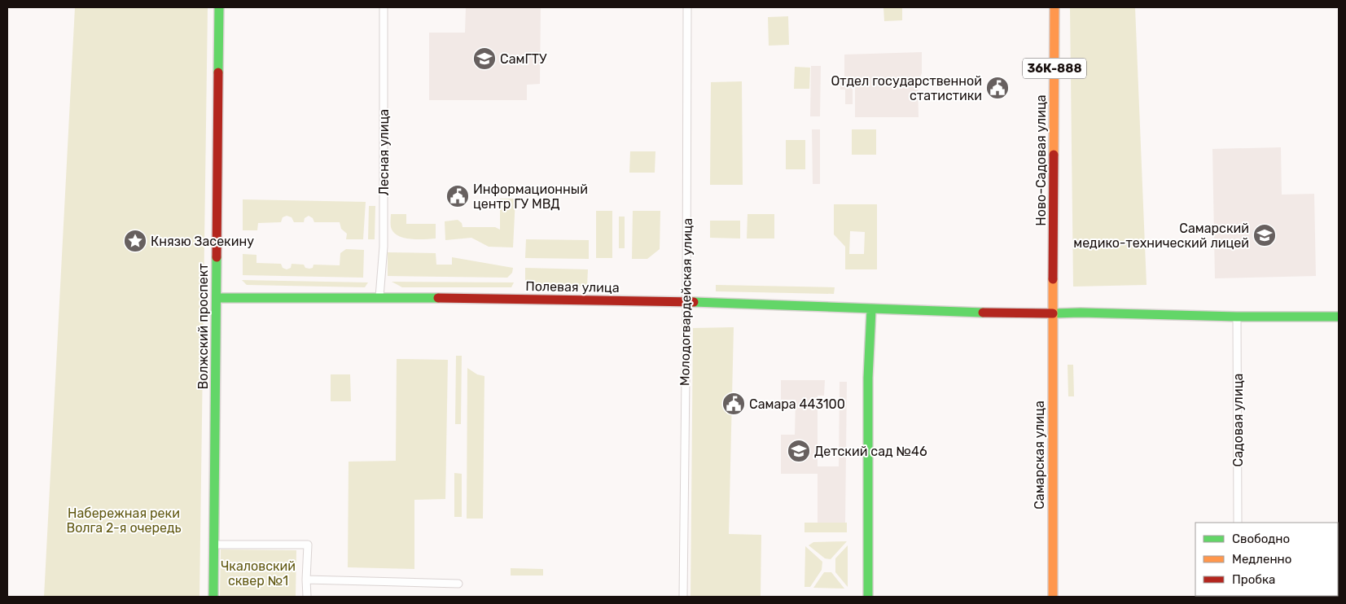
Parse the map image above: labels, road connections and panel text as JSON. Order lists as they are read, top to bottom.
{
  "streets": {
    "main road": [
      "36К-888",
      "Ново-Садовая улица",
      "Полевая улица",
      "Волжский проспект",
      "Самарская улица"
    ],
    "street": ["Лесная улица", "Молодогвардейская улица", "Садовая улица"]
  },
  "crossings": [
    ["Лесная улица", "Полевая улица"],
    ["Ново-Садовая улица", "Полевая улица"],
    ["Ново-Садовая улица", "Самарская улица"],
    ["Полевая улица", "Молодогвардейская улица"],
    ["Полевая улица", "Волжский проспект"],
    ["Полевая улица", "Садовая улица"],
    ["Полевая улица", "Самарская улица"]
  ],
  "parks": ["Набережная реки Волга 2-я очередь", "Чкаловский сквер №1"],
  "places": {
    "school or university": ["СамГТУ", "Самарский медико-технический лицей", "Детский сад №46"],
    "public building": ["Отдел государственной статистики", "Информационный центр ГУ МВД", "Самара 443100"],
    "place": ["Князю Засекину"]
  },
  "legend": ["Свободно", "Медленно", "Пробка"]
}
